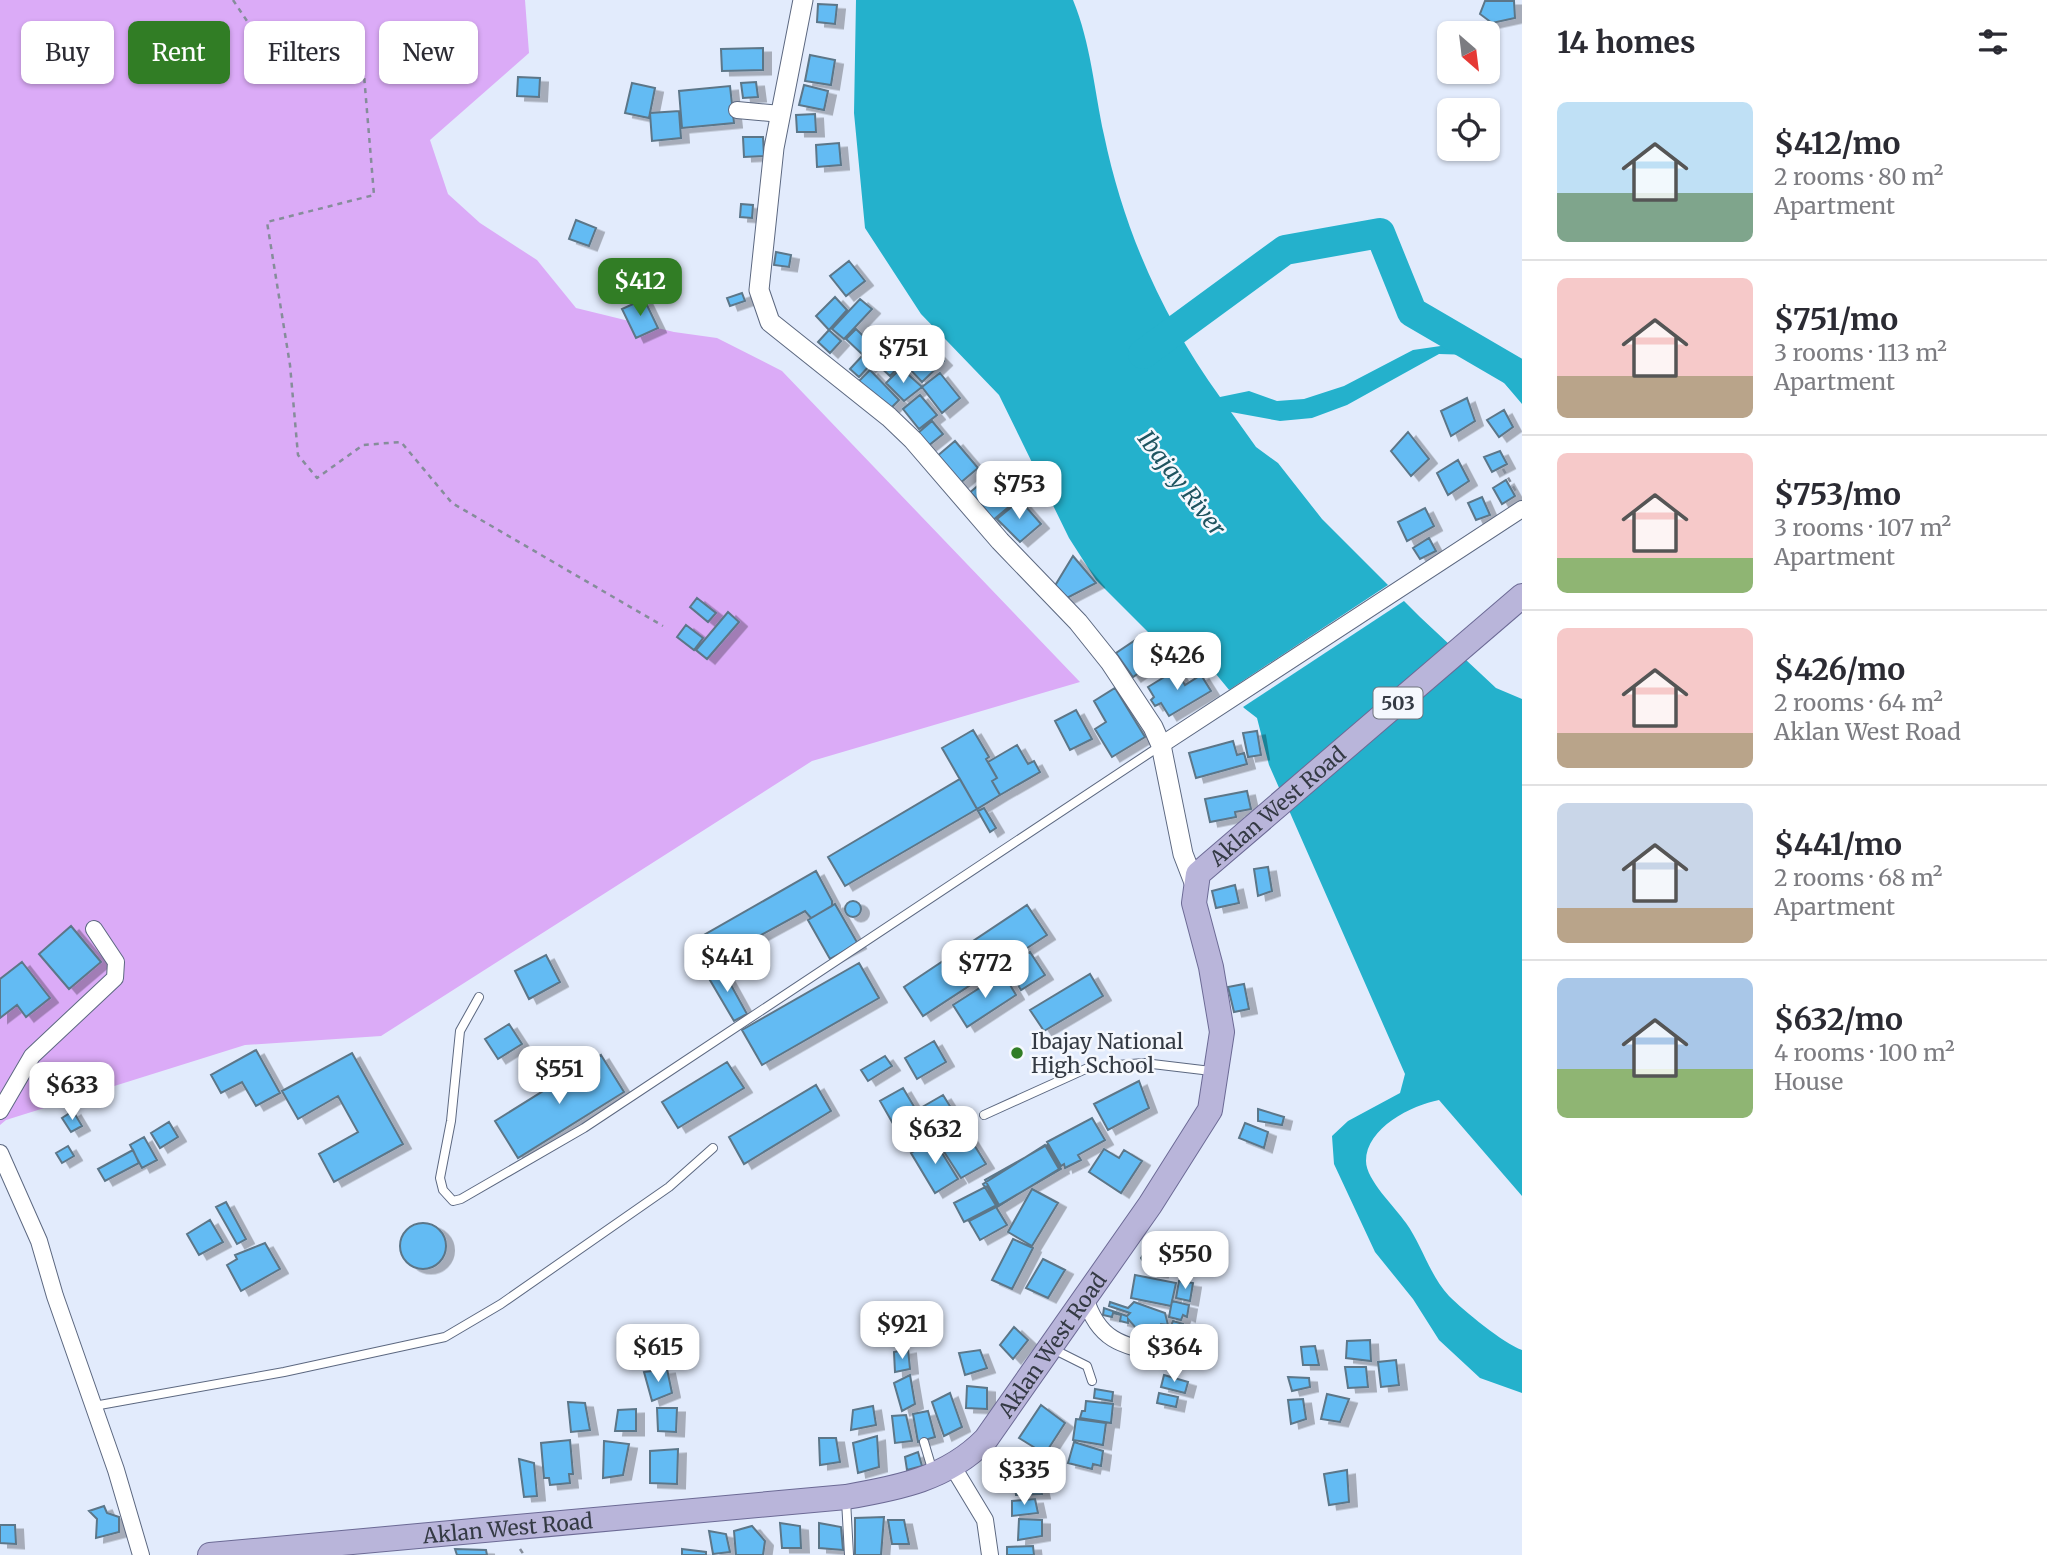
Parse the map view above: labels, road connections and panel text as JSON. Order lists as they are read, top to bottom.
{
  "streets": {
    "main road": ["503", "Aklan West Road"]
  },
  "water": ["Ibajay River"],
  "places": ["Ibajay National High School"],
  "north": "bottom right",
  "page": {
    "heading": "14 homes",
    "chip": [
      "Buy",
      "Rent",
      "Filters",
      "New"
    ],
    "list": [
      {
        "name": "$412/mo",
        "note": "2 rooms · 80 m² · Apartment"
      },
      {
        "name": "$751/mo",
        "note": "3 rooms · 113 m² · Apartment"
      },
      {
        "name": "$753/mo",
        "note": "3 rooms · 107 m² · Apartment"
      },
      {
        "name": "$426/mo",
        "note": "2 rooms · 64 m² · Aklan West Road"
      },
      {
        "name": "$441/mo",
        "note": "2 rooms · 68 m² · Apartment"
      },
      {
        "name": "$632/mo",
        "note": "4 rooms · 100 m² · House"
      }
    ],
    "price": [
      "$412",
      "$751",
      "$753",
      "$426",
      "$441",
      "$772",
      "$551",
      "$633",
      "$632",
      "$550",
      "$921",
      "$615",
      "$364",
      "$335"
    ]
  }
}
